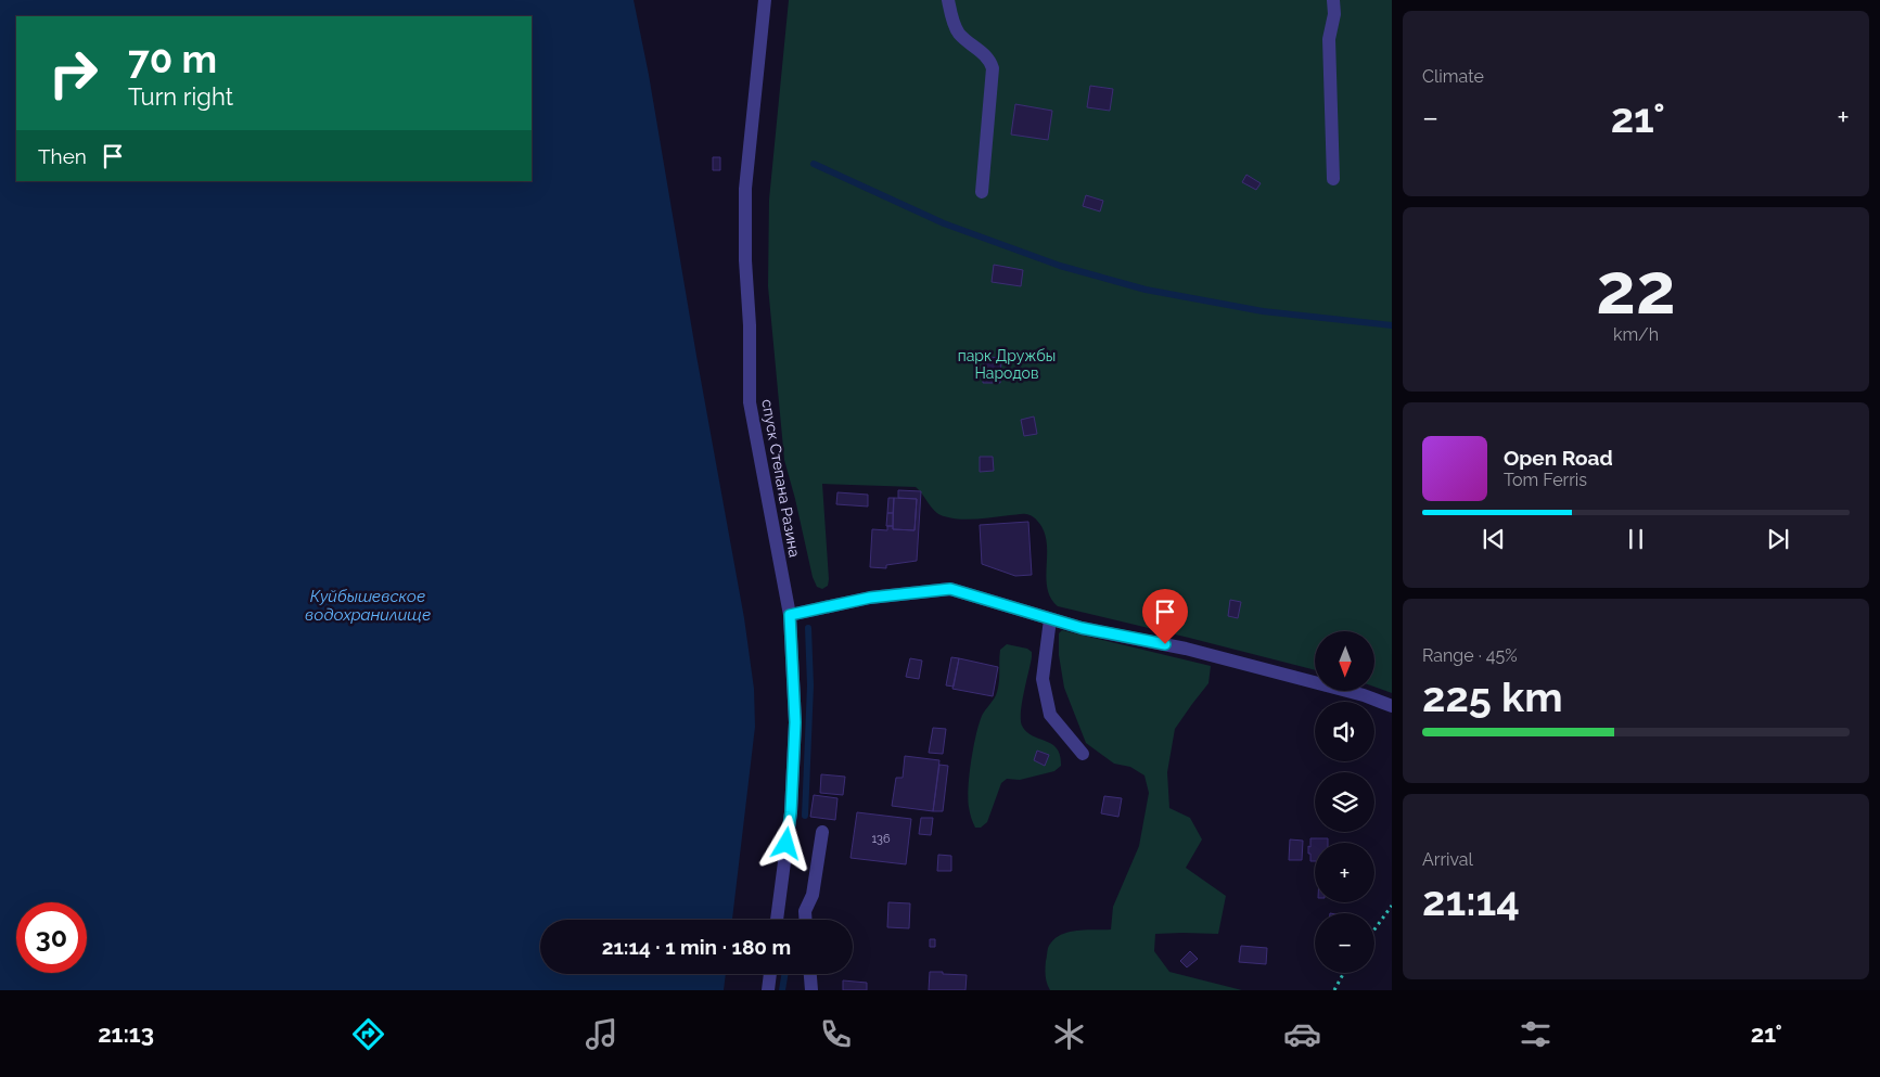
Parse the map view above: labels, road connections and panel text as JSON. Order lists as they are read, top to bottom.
{
  "streets": {
    "street": ["спуск Степана Разина"]
  },
  "water": ["Куйбышевское водохранилище"],
  "parks": ["парк Дружбы Народов"],
  "house_numbers": ["136"],
  "north": "bottom",
  "page": {
    "tile": [
      "Climate",
      ["22", "km/h"],
      ["Range · 45%", "225 km"],
      ["Arrival", "21:14"]
    ],
    "turn": ["70 m", "Turn right"],
    "heat": ["−", "21°", "+"],
    "then": "Then",
    "song": ["Open Road", "Tom Ferris"],
    "map_buttons": ["+", "−"],
    "limit": "30",
    "trip": "21:14 · 1 min · 180 m",
    "tabs": ["21:13", "21°"]
  }
}
